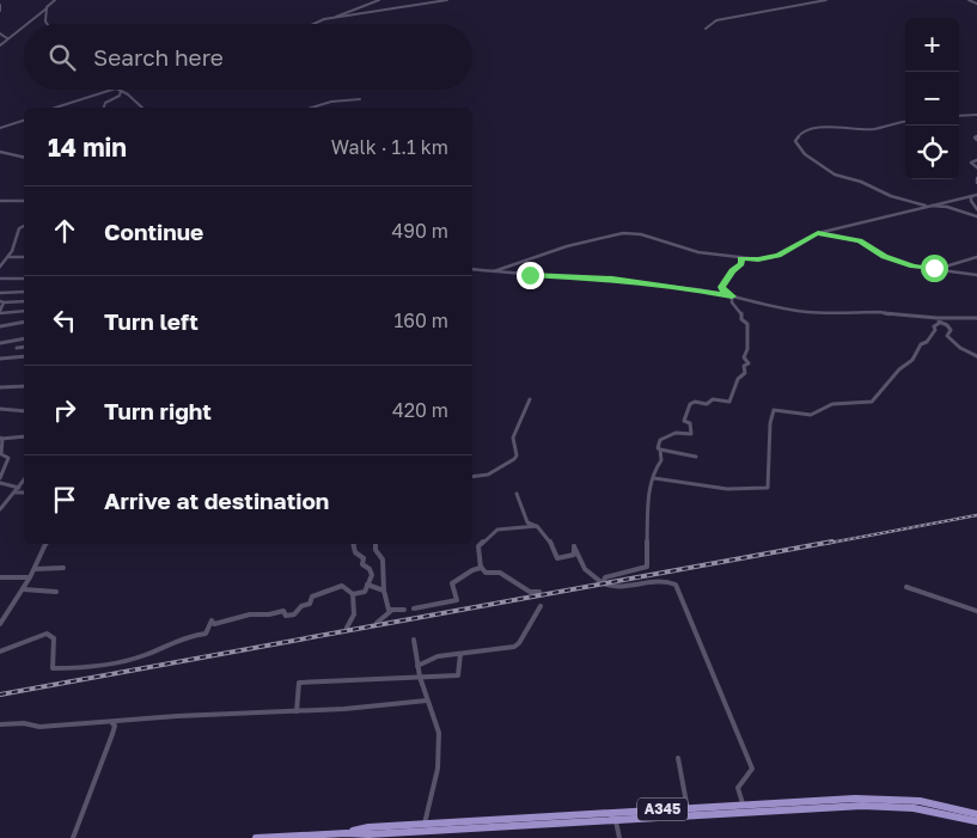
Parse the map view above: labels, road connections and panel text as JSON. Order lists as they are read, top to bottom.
{
  "streets": {
    "highway": ["A345"]
  },
  "page": {
    "map_buttons": ["+", "−"],
    "search": "Search here",
    "heading": ["14 min", "Walk · 1.1 km"],
    "list": [
      ["Continue", "490 m"],
      ["Turn left", "160 m"],
      ["Turn right", "420 m"],
      "Arrive at destination"
    ]
  }
}
